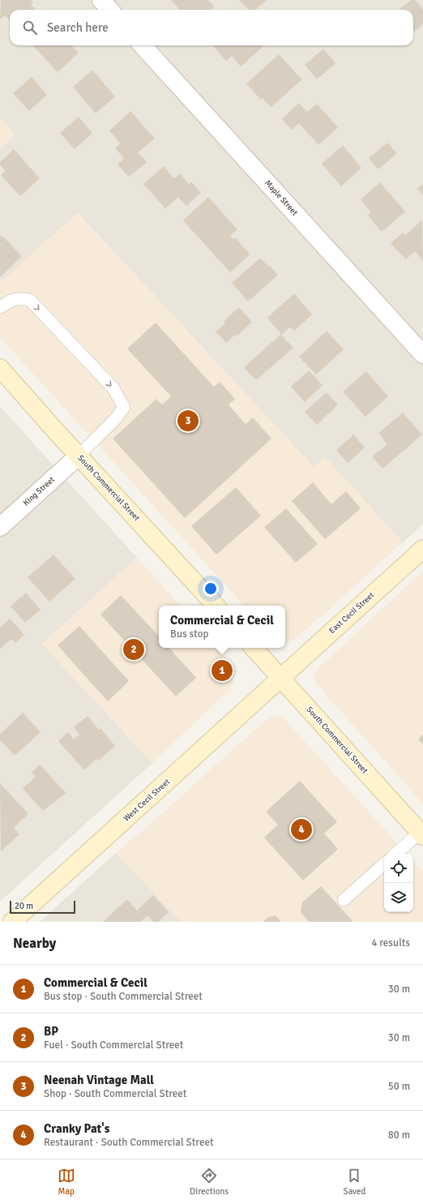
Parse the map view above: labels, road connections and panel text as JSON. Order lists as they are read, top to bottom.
{
  "streets": {
    "main road": ["South Commercial Street", "East Cecil Street", "West Cecil Street"],
    "street": ["Maple Street", "King Street"]
  },
  "crossings": [
    ["South Commercial Street", "King Street"],
    ["South Commercial Street", "East Cecil Street"],
    ["South Commercial Street", "West Cecil Street"],
    ["East Cecil Street", "West Cecil Street"]
  ],
  "scale_bar": "20 m",
  "page": {
    "search": "Search here",
    "pins": [
      "3",
      "2",
      "1",
      "4"
    ],
    "popup": ["Commercial & Cecil", "Bus stop"],
    "scale": "20 m",
    "heading": ["Nearby", "4 results"],
    "list": [
      {
        "mark": "1",
        "name": "Commercial & Cecil",
        "note": "Bus stop · South Commercial Street",
        "value": "30 m"
      },
      {
        "mark": "2",
        "name": "BP",
        "note": "Fuel · South Commercial Street",
        "value": "30 m"
      },
      {
        "mark": "3",
        "name": "Neenah Vintage Mall",
        "note": "Shop · South Commercial Street",
        "value": "50 m"
      },
      {
        "mark": "4",
        "name": "Cranky Pat's",
        "note": "Restaurant · South Commercial Street",
        "value": "80 m"
      }
    ],
    "nav": ["Map", "Directions", "Saved"]
  }
}
